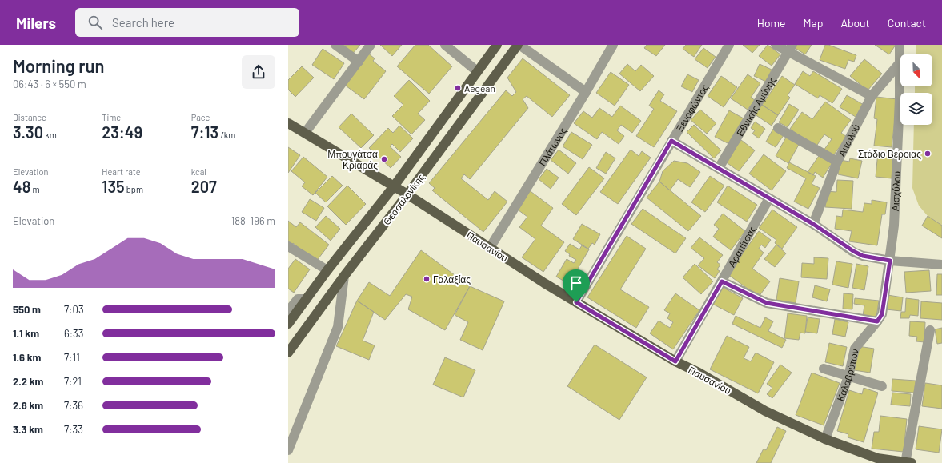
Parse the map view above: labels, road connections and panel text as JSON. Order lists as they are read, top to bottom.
{
  "streets": {
    "main road": ["Θεσσαλονίκης", "Παυσανίου"],
    "street": [
      "Εθνικής Αμύνης",
      "Ξενοφώντος",
      "Αιτωλού",
      "Πλάτωνος",
      "Αισχύλου",
      "Αραπίτσας",
      "Καλαβρύτων"
    ]
  },
  "crossings": [
    ["Ξενοφώντος", "Παυσανίου"],
    ["Αιτωλού", "Αισχύλου"],
    ["Πλάτωνος", "Παυσανίου"],
    ["Αισχύλου", "Καλαβρύτων"],
    ["Θεσσαλονίκης", "Παυσανίου"],
    ["Παυσανίου", "Αραπίτσας"],
    ["Παυσανίου", "Καλαβρύτων"]
  ],
  "places": [
    "Aegean",
    "Στάδιο Βέροιας",
    "Μπουγάτσα Κριαράς",
    "Γαλαξίας"
  ],
  "north": "bottom right",
  "page": {
    "header": "Milers",
    "search": "Search here",
    "nav": [
      "Home",
      "Map",
      "About",
      "Contact"
    ],
    "heading": ["Morning run", "06:43 · 6 × 550 m"],
    "stats": [
      ["Distance", "3.30 km"],
      ["Time", "23:49"],
      ["Pace", "7:13 /km"],
      ["Elevation", "48 m"],
      ["Heart rate", "135 bpm"],
      ["kcal", "207"]
    ],
    "chart": ["Elevation", "188–196 m"],
    "list": [
      {
        "name": "550 m",
        "note": "7:03"
      },
      {
        "name": "1.1 km",
        "note": "6:33"
      },
      {
        "name": "1.6 km",
        "note": "7:11"
      },
      {
        "name": "2.2 km",
        "note": "7:21"
      },
      {
        "name": "2.8 km",
        "note": "7:36"
      },
      {
        "name": "3.3 km",
        "note": "7:33"
      }
    ]
  }
}
